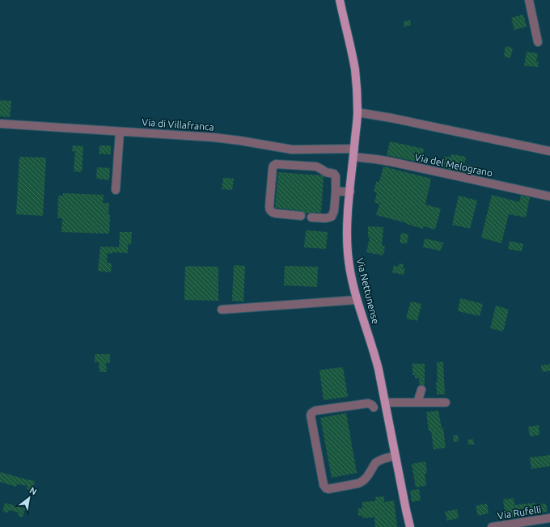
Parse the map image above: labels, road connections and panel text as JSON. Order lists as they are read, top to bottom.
{
  "streets": {
    "main road": ["Via Nettunense"],
    "street": ["Via di Villafranca", "Via del Melograno", "Via Rufelli"]
  },
  "crossings": [
    ["Via di Villafranca", "Via Nettunense"],
    ["Via del Melograno", "Via Nettunense"]
  ],
  "north": "top right"
}
